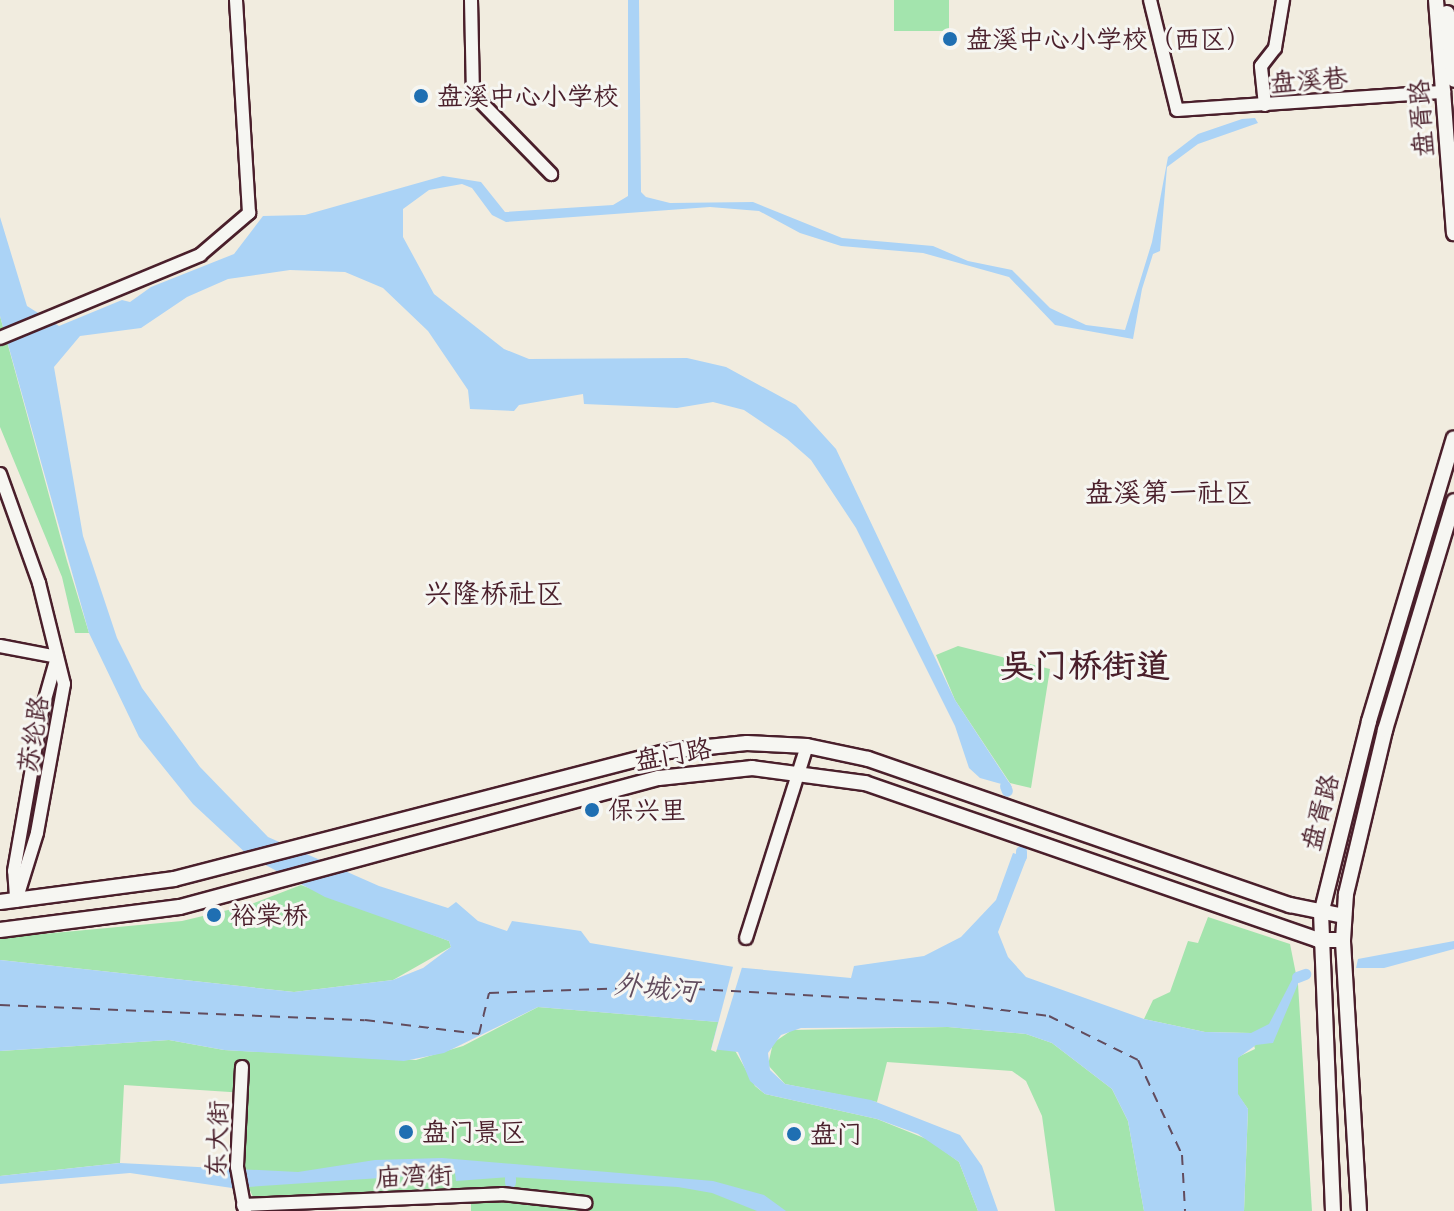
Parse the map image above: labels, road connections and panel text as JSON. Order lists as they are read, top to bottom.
{
  "streets": {
    "main road": ["盘胥路", "盘门路"],
    "street": [
      "盘溪巷",
      "苏纶路",
      "东大街",
      "庙湾街"
    ]
  },
  "crossings": [
    ["盘溪巷", "盘胥路"],
    ["盘胥路", "盘门路"],
    ["苏纶路", "盘门路"],
    ["东大街", "庙湾街"]
  ],
  "districts": ["盘溪第一社区", "兴隆桥社区", "吴门桥街道"],
  "water": ["外城河"],
  "places": [
    "盘溪中心小学校（西区）",
    "盘溪中心小学校",
    "保兴里",
    "裕棠桥",
    "盘门景区",
    "盘门"
  ]
}
